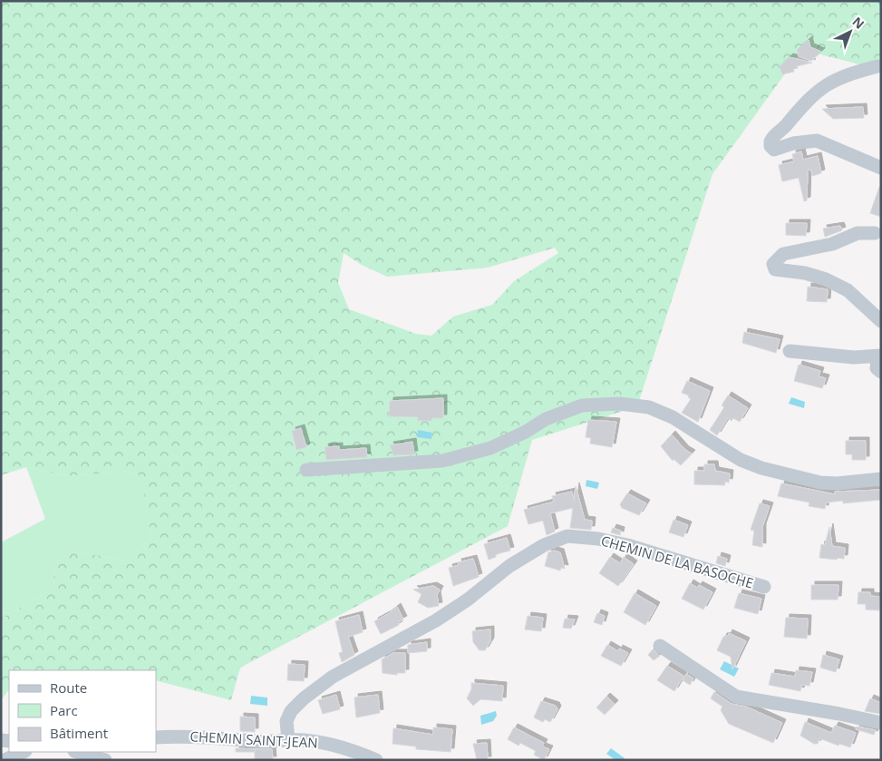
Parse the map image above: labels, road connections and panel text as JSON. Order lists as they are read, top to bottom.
{
  "streets": {
    "street": ["CHEMIN DE LA BASOCHE", "CHEMIN SAINT-JEAN"]
  },
  "crossings": [
    ["CHEMIN DE LA BASOCHE", "CHEMIN SAINT-JEAN"]
  ],
  "legend": ["Route", "Parc", "Bâtiment"],
  "north": "top right"
}
